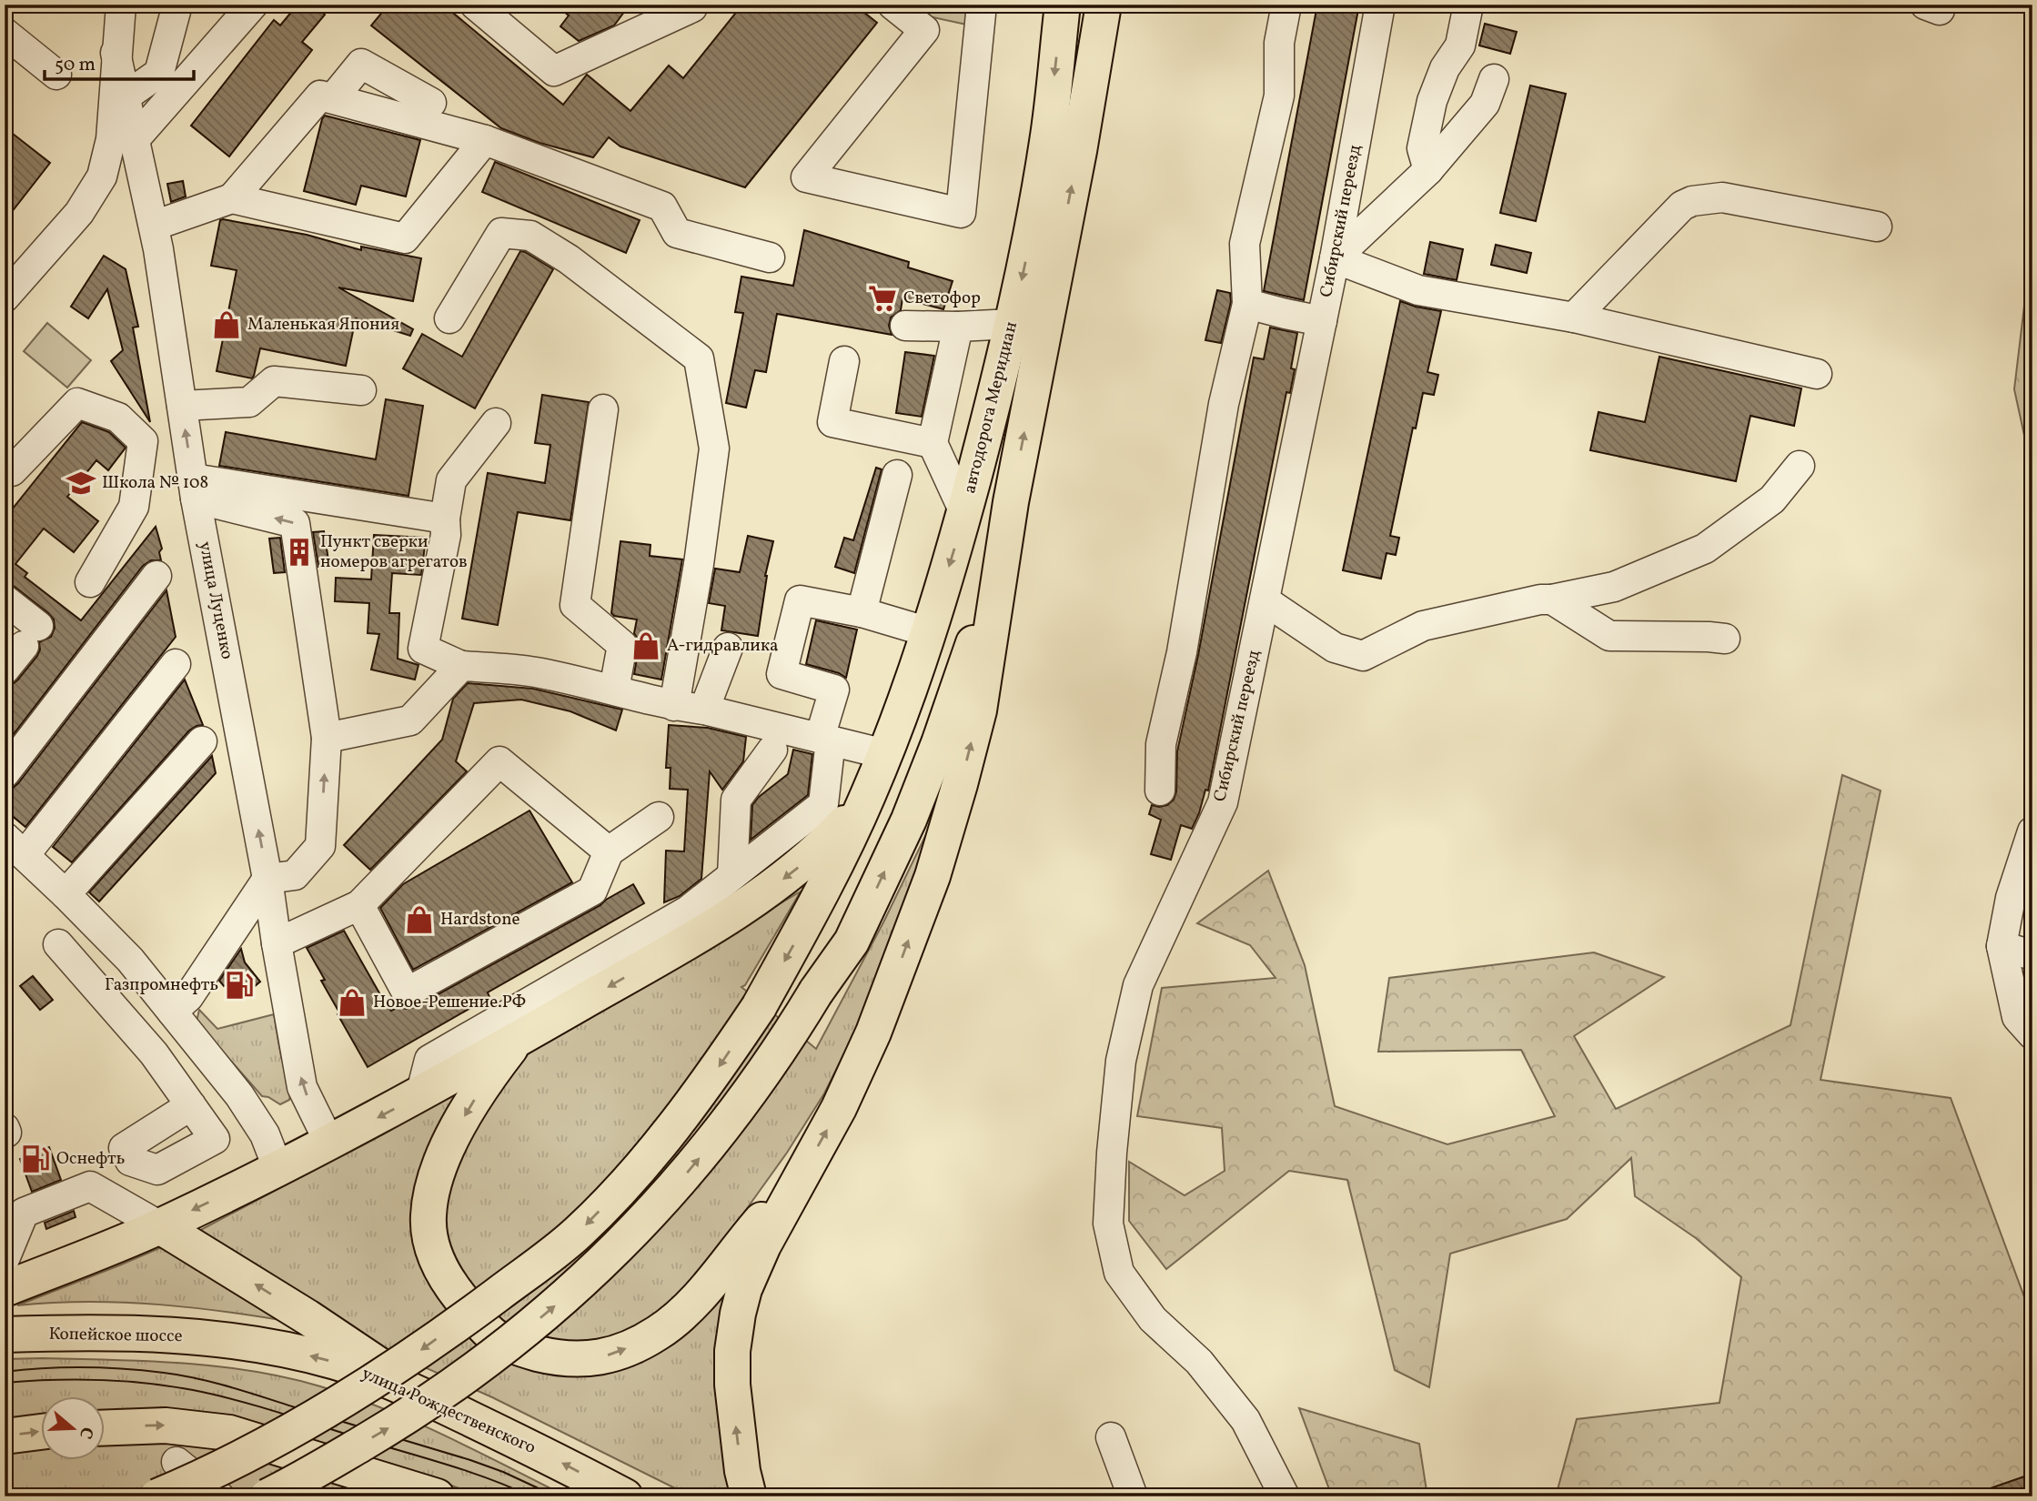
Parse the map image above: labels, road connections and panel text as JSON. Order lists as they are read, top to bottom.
{
  "streets": {
    "main road": ["автодорога Меридиан", "Копейское шоссе", "улица Рождественского"],
    "street": ["Сибирский переезд", "улица Луценко"]
  },
  "crossings": [
    ["Копейское шоссе", "улица Рождественского"]
  ],
  "places": {
    "supermarket": ["Светофор"],
    "shop": [
      "Маленькая Япония",
      "А-гидравлика",
      "Hardstone",
      "Новое-Решение.РФ"
    ],
    "school or university": ["Школа № 108"],
    "building": ["Пункт сверки номеров агрегатов"],
    "fuel station": ["Газпромнефть", "Оснефть"]
  },
  "scale_bar": "50 m",
  "north": "right"
}
